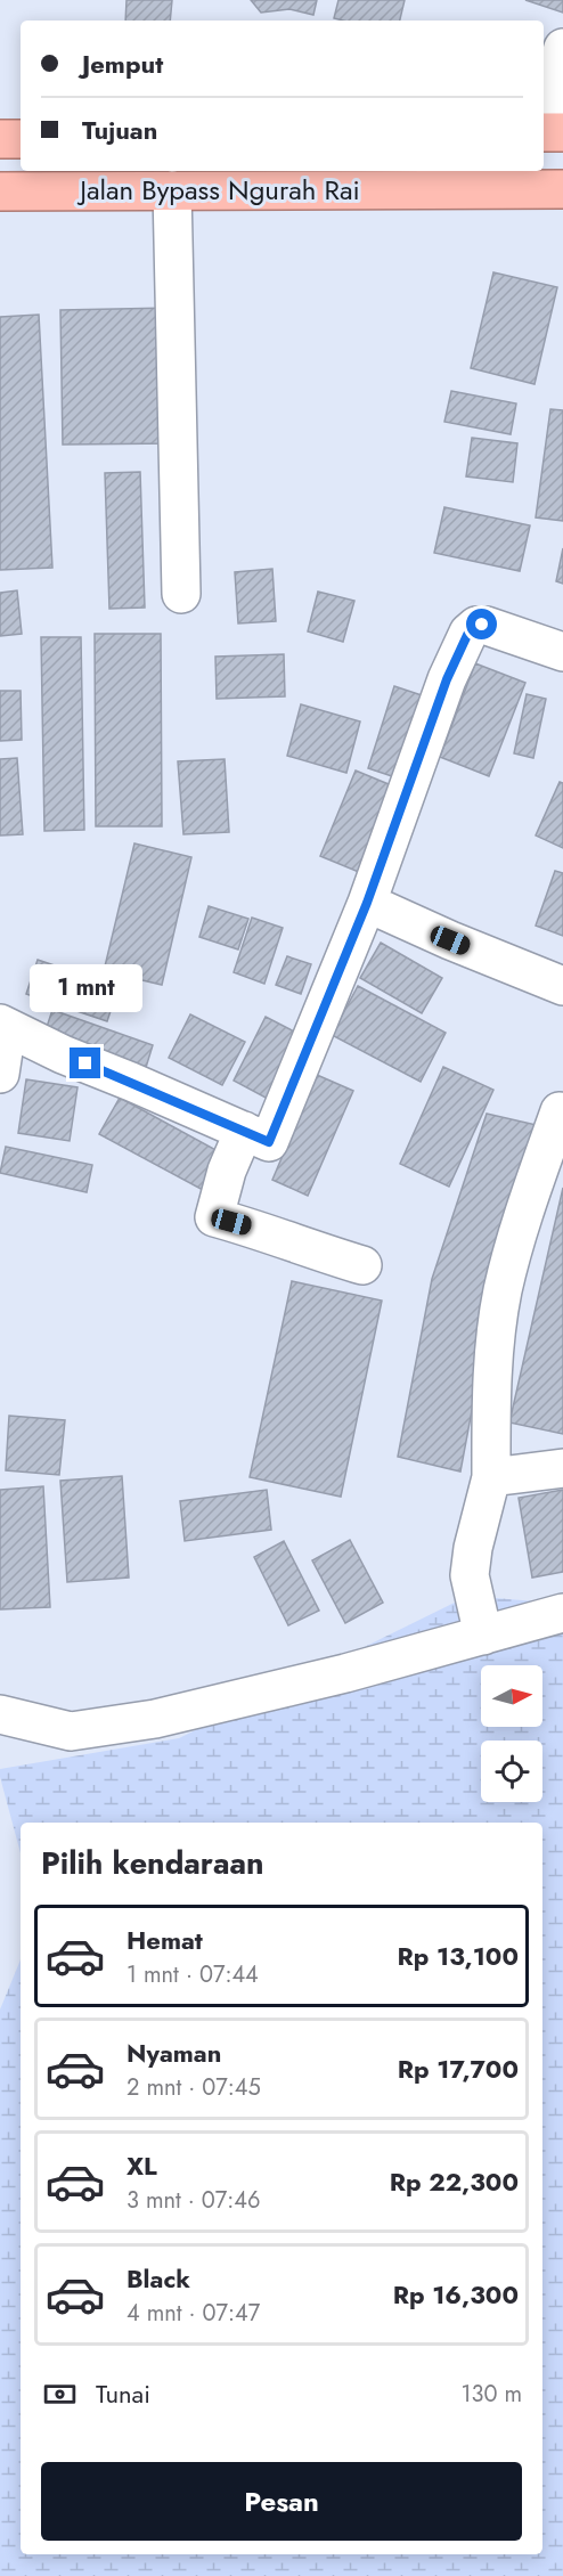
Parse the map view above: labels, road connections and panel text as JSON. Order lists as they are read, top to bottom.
{
  "streets": {
    "highway": ["Jalan Bypass Ngurah Rai"]
  },
  "north": "right",
  "page": {
    "banner": ["Jemput", "Tujuan"],
    "bubble": "1 mnt",
    "heading": "Pilih kendaraan",
    "list": [
      {
        "name": "Hemat",
        "note": "1 mnt · 07:44",
        "value": "Rp 13,100"
      },
      {
        "name": "Nyaman",
        "note": "2 mnt · 07:45",
        "value": "Rp 17,700"
      },
      {
        "name": "XL",
        "note": "3 mnt · 07:46",
        "value": "Rp 22,300"
      },
      {
        "name": "Black",
        "note": "4 mnt · 07:47",
        "value": "Rp 16,300"
      }
    ],
    "pay": ["Tunai", "130 m"],
    "buttons": "Pesan"
  }
}
